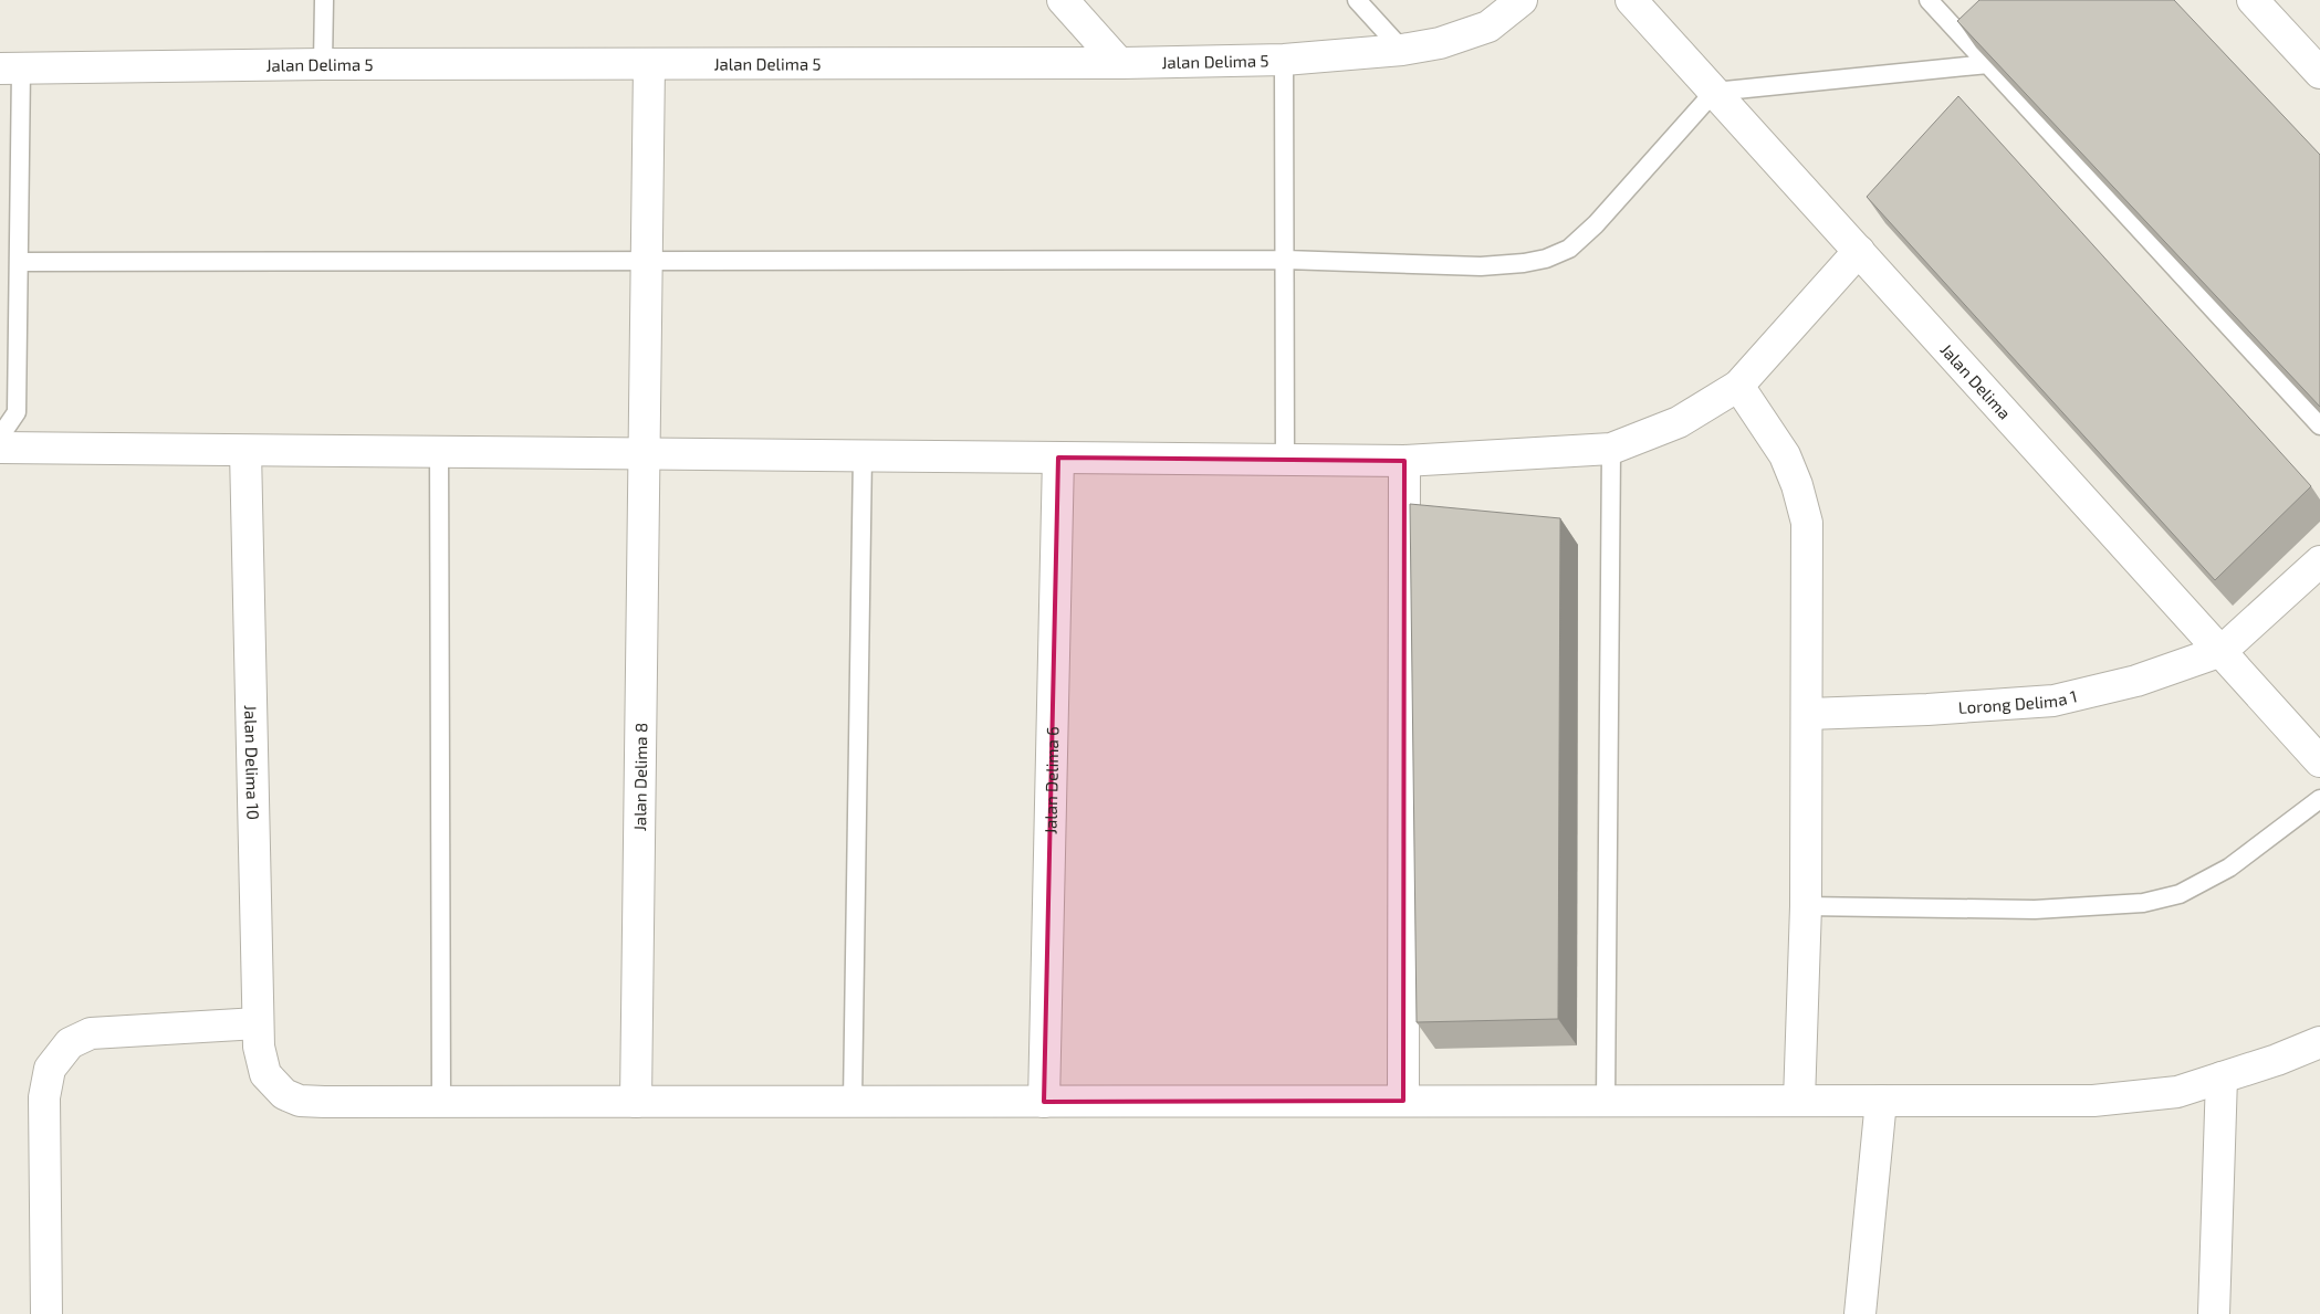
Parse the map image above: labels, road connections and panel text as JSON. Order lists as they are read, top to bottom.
{
  "streets": {
    "street": [
      "Jalan Delima 5",
      "Jalan Delima",
      "Lorong Delima 1",
      "Jalan Delima 10",
      "Jalan Delima 8",
      "Jalan Delima 6"
    ]
  },
  "crossings": [
    ["Jalan Delima 5", "Jalan Delima 8"],
    ["Jalan Delima", "Lorong Delima 1"]
  ]
}
